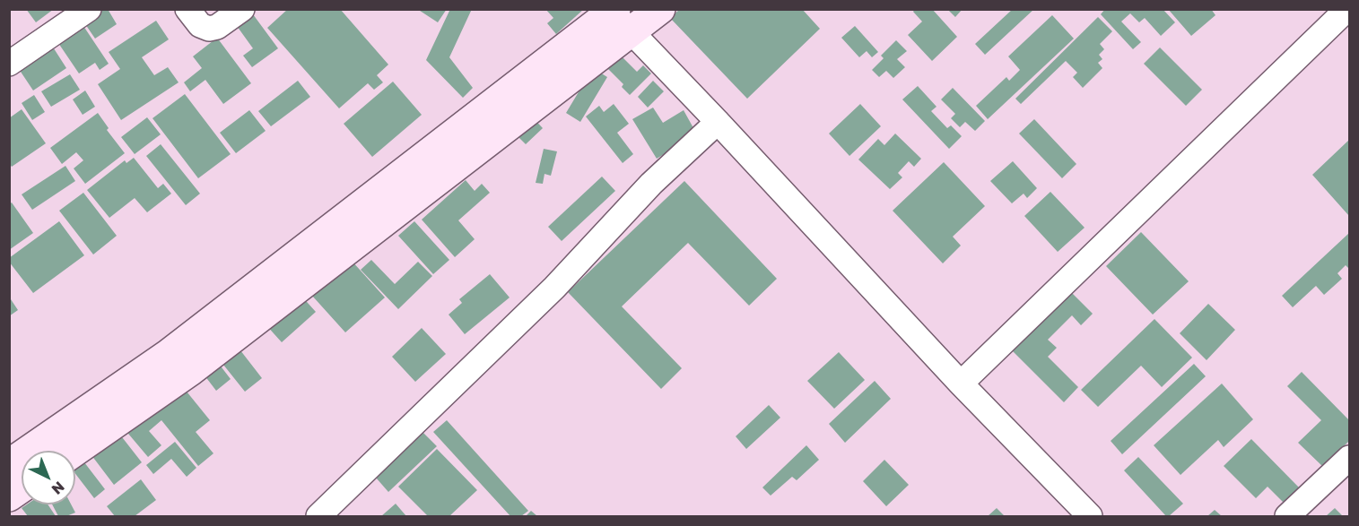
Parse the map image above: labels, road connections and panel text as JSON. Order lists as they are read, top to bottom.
{
  "north": "bottom right"
}
